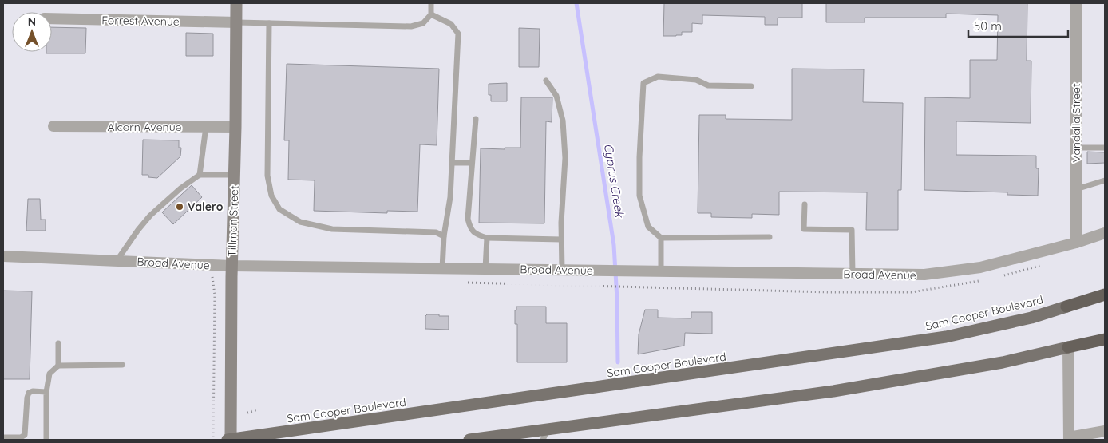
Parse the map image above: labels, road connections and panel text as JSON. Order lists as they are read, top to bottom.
{
  "streets": {
    "highway": ["Sam Cooper Boulevard"],
    "main road": ["Tillman Street"],
    "street": [
      "Forrest Avenue",
      "Vandalia Street",
      "Alcorn Avenue",
      "Broad Avenue"
    ]
  },
  "crossings": [
    ["Forrest Avenue", "Tillman Street"],
    ["Vandalia Street", "Broad Avenue"],
    ["Alcorn Avenue", "Tillman Street"],
    ["Tillman Street", "Broad Avenue"],
    ["Tillman Street", "Sam Cooper Boulevard"]
  ],
  "water": ["Cyprus Creek"],
  "places": ["Valero"],
  "scale_bar": "50 m",
  "north": "top"
}
